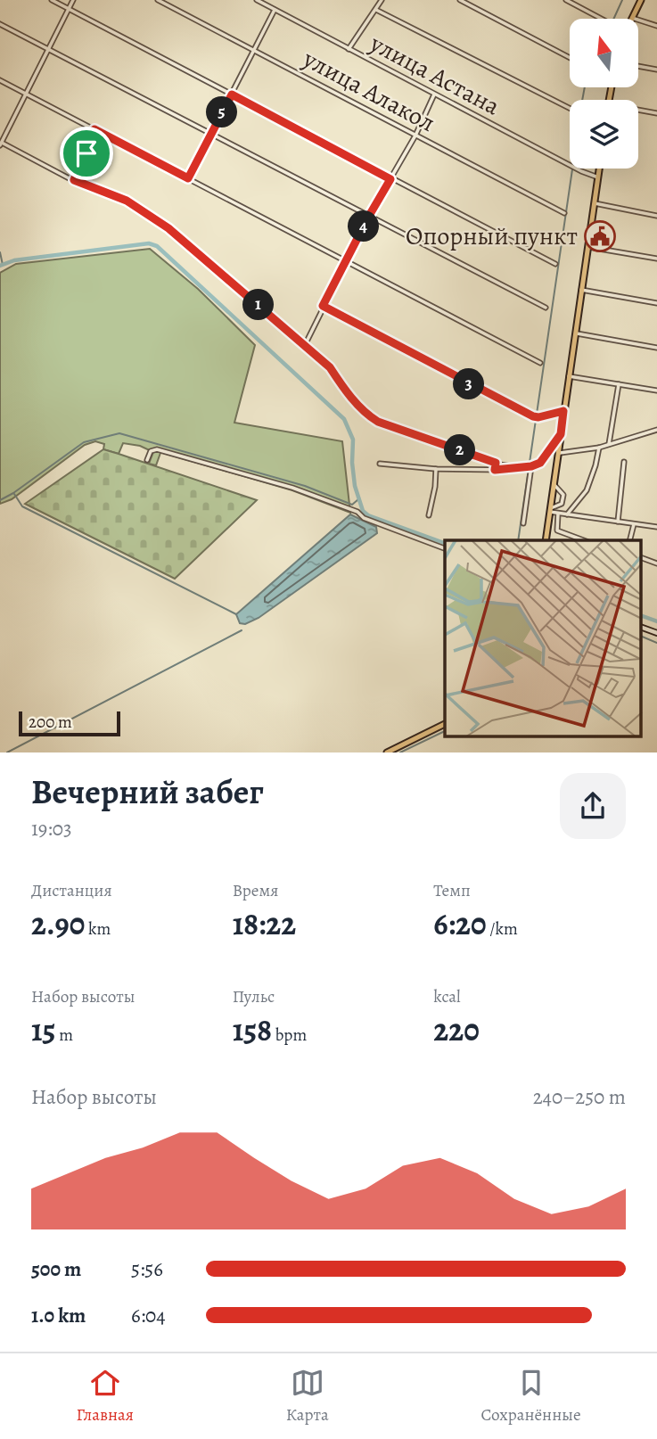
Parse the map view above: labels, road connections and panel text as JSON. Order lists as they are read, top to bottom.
{
  "streets": {
    "street": ["улица Астана", "улица Алакол"]
  },
  "places": {
    "public building": ["Опорный пункт"]
  },
  "scale_bar": "200 m",
  "north": "top",
  "page": {
    "pins": [
      "5",
      "4",
      "1",
      "3",
      "2"
    ],
    "scale": "200 m",
    "heading": ["Вечерний забег", "19:03"],
    "stats": [
      ["Дистанция", "2.90 km"],
      ["Время", "18:22"],
      ["Темп", "6:20 /km"],
      ["Набор высоты", "15 m"],
      ["Пульс", "158 bpm"],
      ["kcal", "220"]
    ],
    "chart": ["Набор высоты", "240–250 m"],
    "list": [
      {
        "name": "500 m",
        "note": "5:56"
      },
      {
        "name": "1.0 km",
        "note": "6:04"
      }
    ],
    "tabs": ["Главная", "Карта", "Сохранённые"]
  }
}
